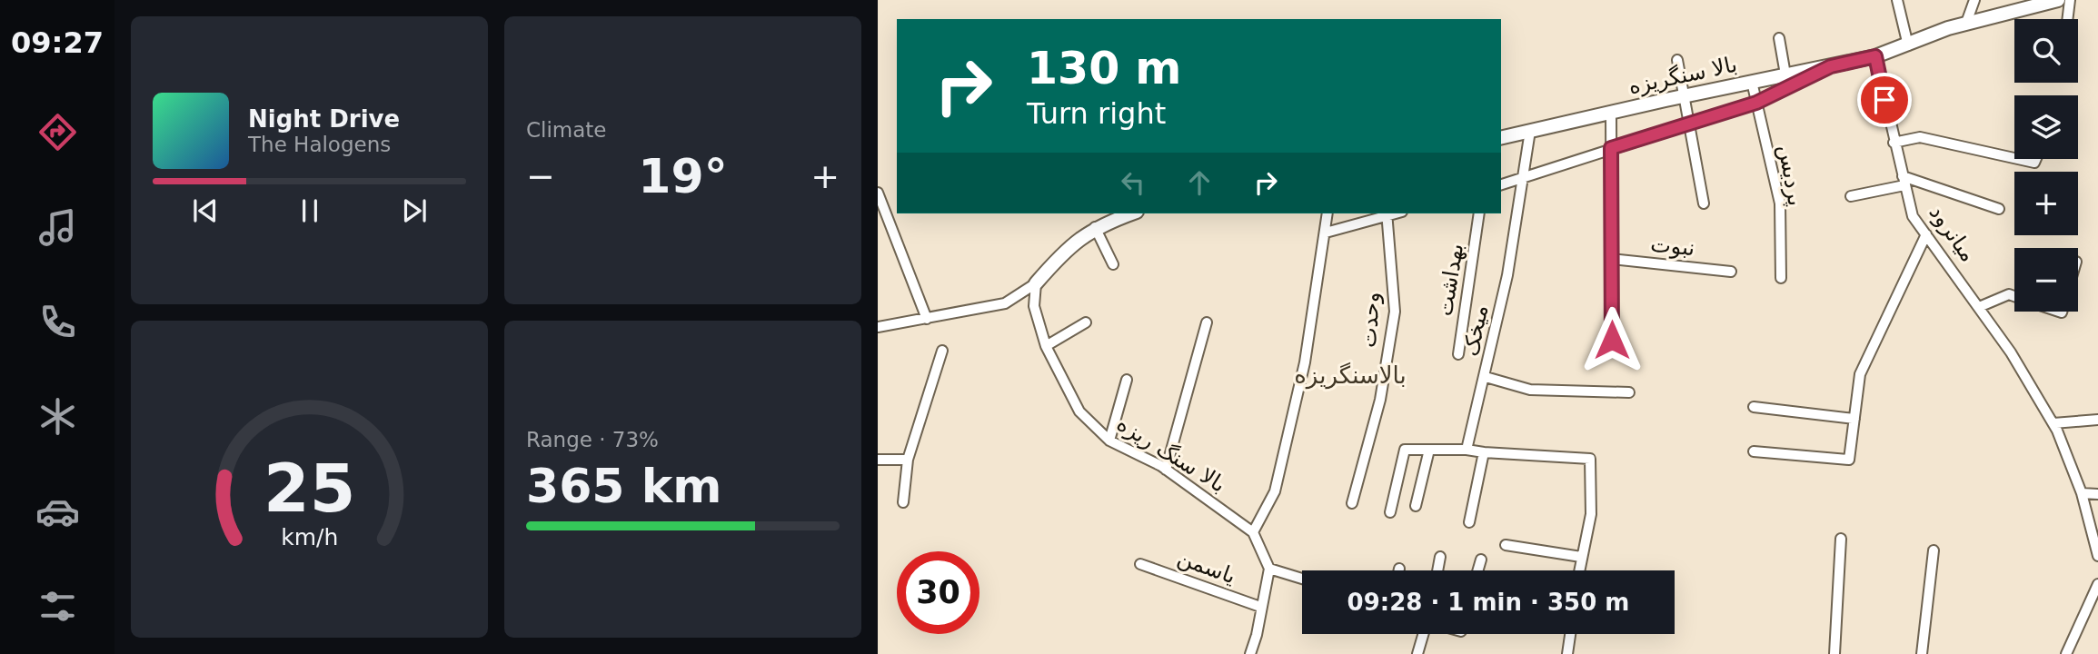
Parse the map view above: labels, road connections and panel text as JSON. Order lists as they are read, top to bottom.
{
  "streets": {
    "street": [
      "بالا سنگریزه",
      "پردیس",
      "میانرود",
      "نبوت",
      "بهداشت",
      "وحدت",
      "میخک",
      "بالا سنگ ریزه",
      "یاسمن"
    ]
  },
  "crossings": [
    ["بالا سنگریزه", "پردیس"],
    ["بالا سنگریزه", "میانرود"],
    ["بالا سنگریزه", "میخک"]
  ],
  "districts": ["بالاسنگریزه"],
  "page": {
    "tabs": "09:27",
    "tile": [
      "Climate",
      ["Range · 73%", "365 km"]
    ],
    "map_buttons": ["+", "−"],
    "turn": ["130 m", "Turn right"],
    "song": ["Night Drive", "The Halogens"],
    "heat": ["−", "19°", "+"],
    "limit": "30",
    "trip": "09:28 · 1 min · 350 m",
    "gauge": ["25", "km/h"]
  }
}
